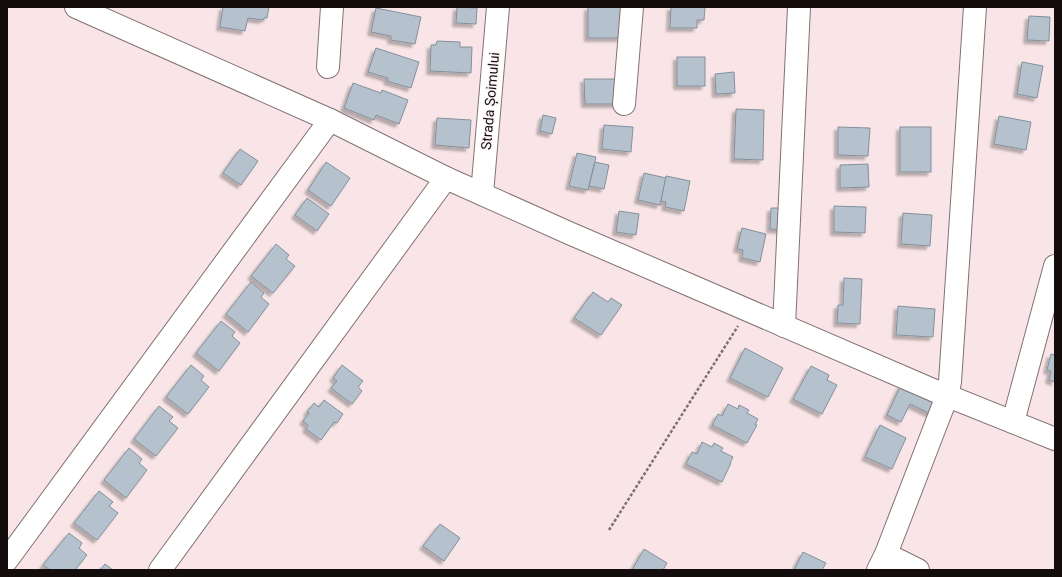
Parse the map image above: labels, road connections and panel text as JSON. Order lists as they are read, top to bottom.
{
  "streets": {
    "street": ["Strada Șoimului"]
  }
}
